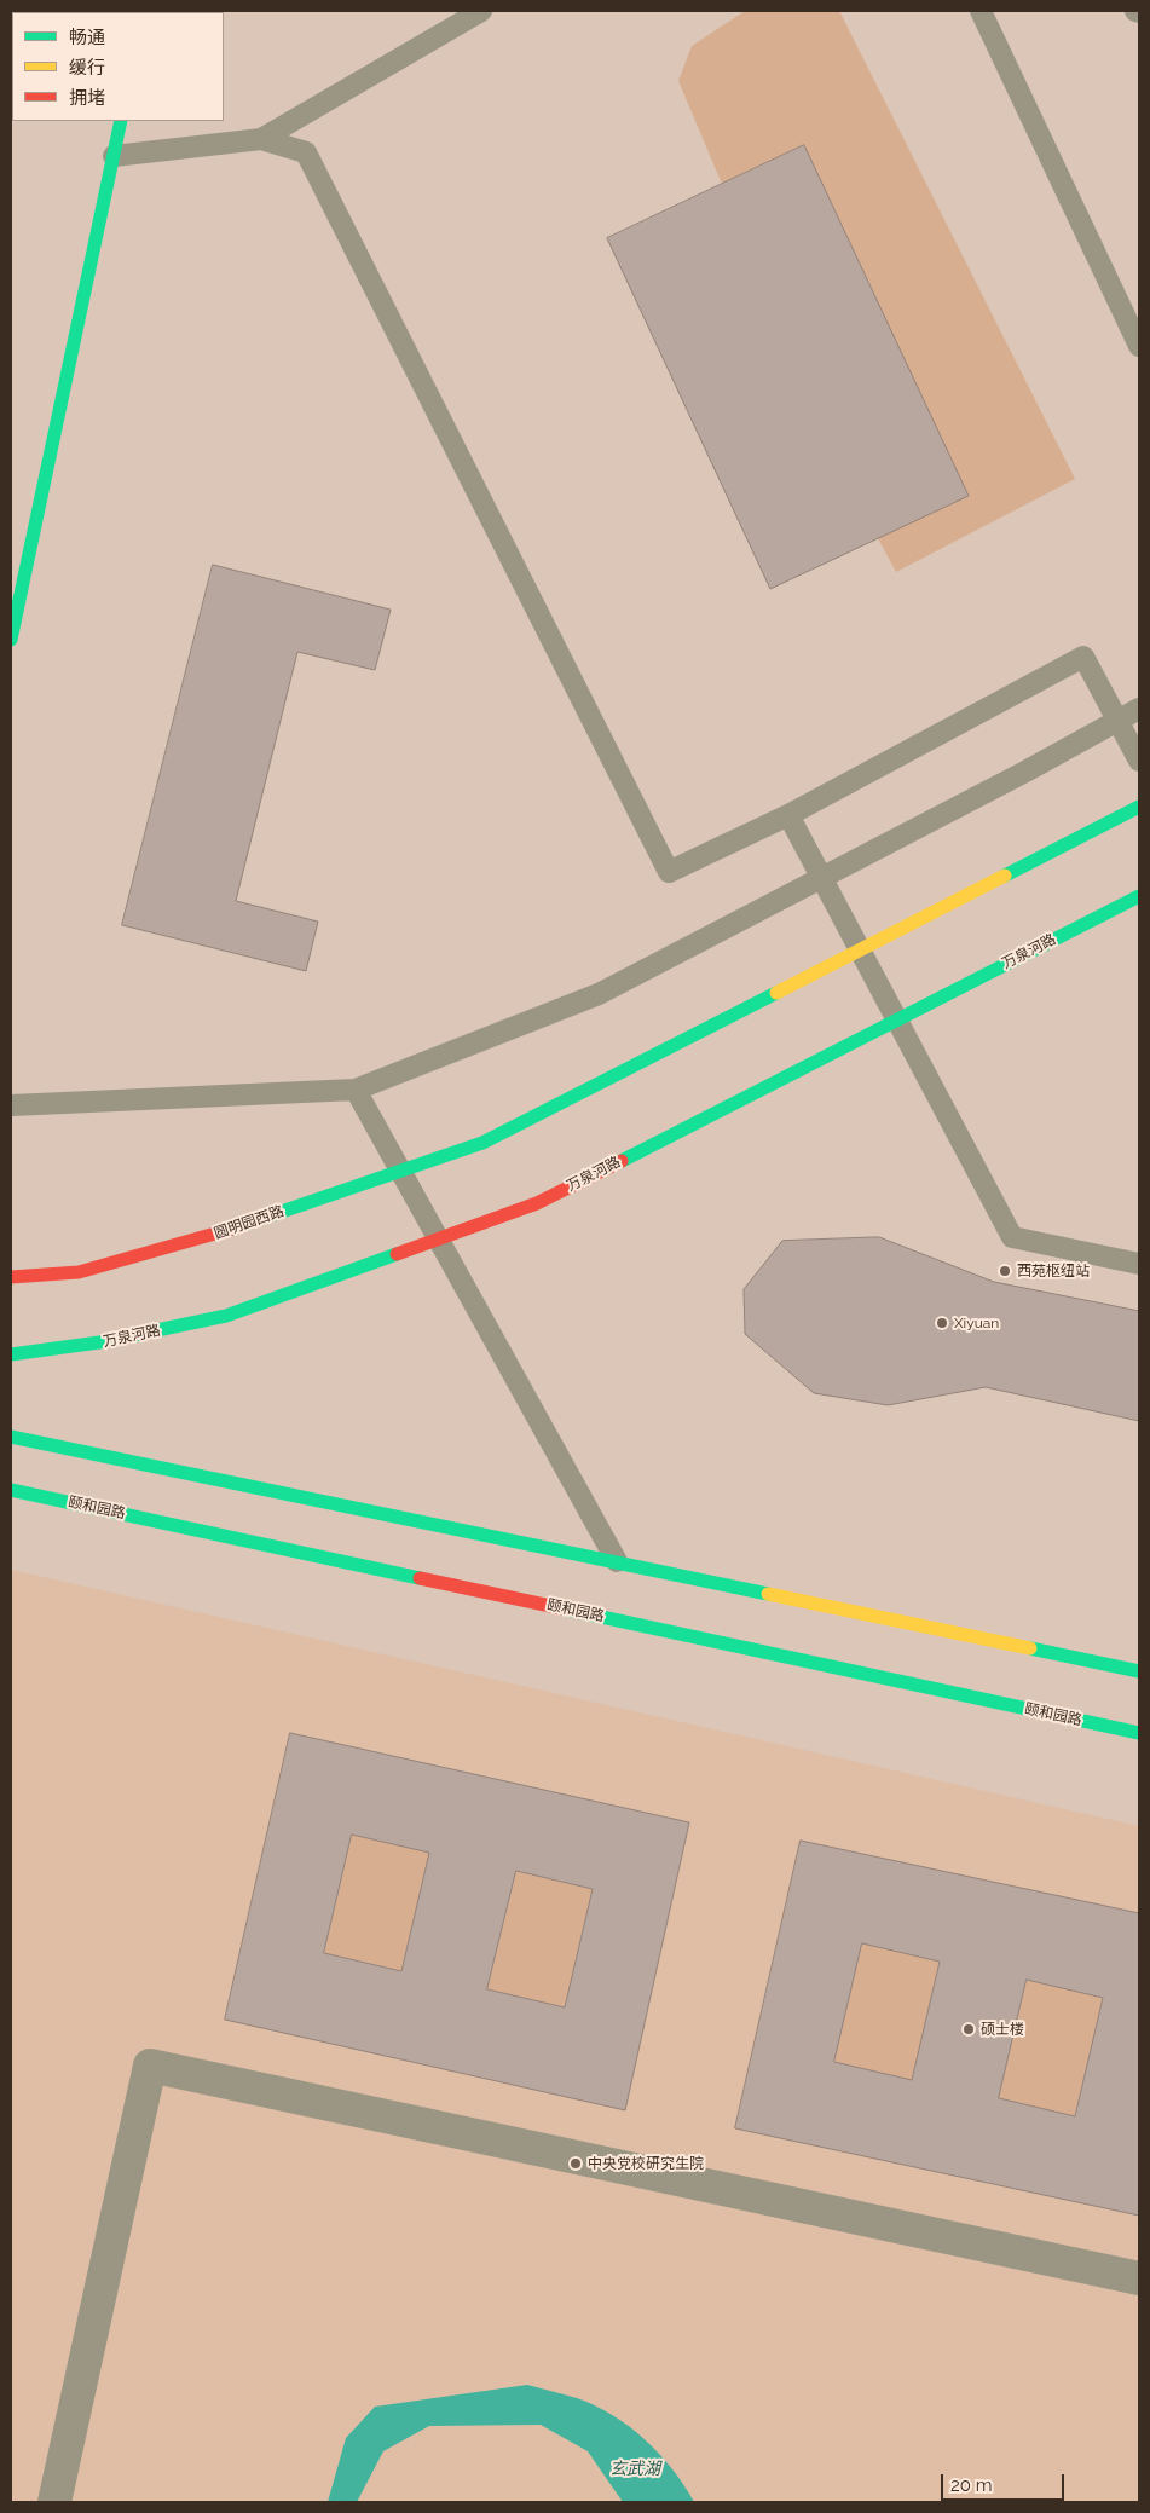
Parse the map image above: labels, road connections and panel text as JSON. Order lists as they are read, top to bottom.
{
  "streets": {
    "main road": ["万泉河路", "圆明园西路", "颐和园路"]
  },
  "water": ["玄武湖"],
  "places": [
    "西苑枢纽站",
    "Xiyuan",
    "硕士楼",
    "中央党校研究生院"
  ],
  "legend": ["畅通", "缓行", "拥堵"],
  "scale_bar": "20 m"
}
